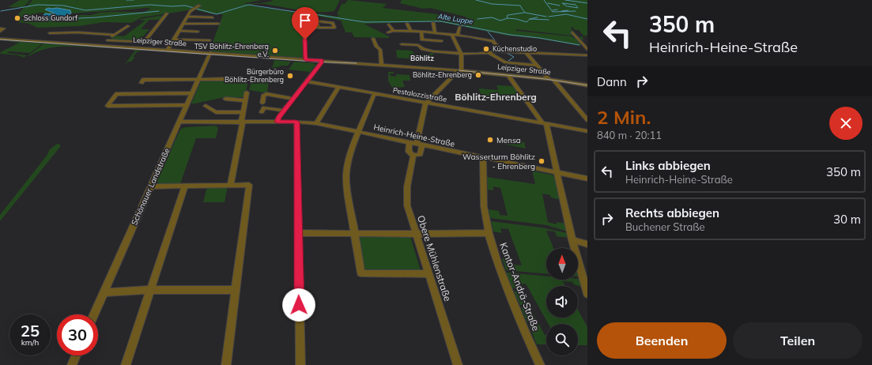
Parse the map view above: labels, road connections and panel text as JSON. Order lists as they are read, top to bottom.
{
  "streets": {
    "street": [
      "Leipziger Straße",
      "Pestalozzistraße",
      "Heinrich-Heine-Straße",
      "Schönauer Landstraße",
      "Obere Mühlenstraße",
      "Kantor-Andrä-Straße"
    ]
  },
  "crossings": [
    ["Leipziger Straße", "Schönauer Landstraße"],
    ["Heinrich-Heine-Straße", "Schönauer Landstraße"],
    ["Heinrich-Heine-Straße", "Obere Mühlenstraße"],
    ["Heinrich-Heine-Straße", "Kantor-Andrä-Straße"]
  ],
  "districts": ["Böhlitz", "Böhlitz-Ehrenberg"],
  "water": ["Alte Luppe"],
  "places": [
    "Schloss Gundorf",
    "Küchenstudio",
    "TSV Böhlitz-Ehrenberg e.V.",
    "Böhlitz-Ehrenberg",
    "Bürgerbüro Böhlitz-Ehrenberg",
    "Mensa",
    "Wasserturm Böhlitz - Ehrenberg"
  ],
  "north": "top",
  "page": {
    "turn": ["350 m", "Heinrich-Heine-Straße"],
    "then": "Dann",
    "heading": ["2 Min.", "840 m · 20:11"],
    "list": [
      {
        "name": "Links abbiegen",
        "note": "Heinrich-Heine-Straße",
        "value": "350 m"
      },
      {
        "name": "Rechts abbiegen",
        "note": "Buchener Straße",
        "value": "30 m"
      }
    ],
    "speed": "25 km/h",
    "limit": "30",
    "buttons": ["Beenden", "Teilen"]
  }
}
